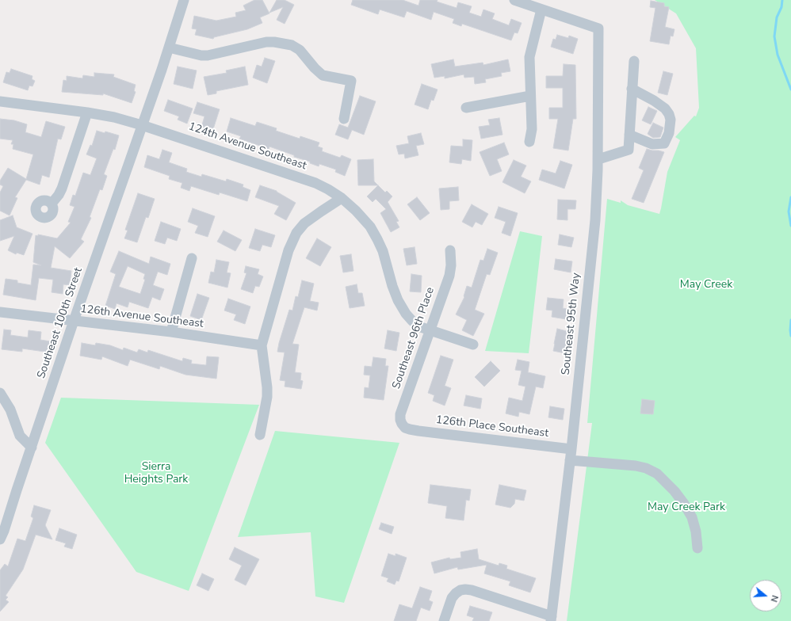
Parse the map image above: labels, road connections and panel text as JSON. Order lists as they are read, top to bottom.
{
  "streets": {
    "street": [
      "124th Avenue Southeast",
      "126th Avenue Southeast",
      "Southeast 100th Street",
      "Southeast 95th Way",
      "Southeast 96th Place",
      "126th Place Southeast"
    ]
  },
  "crossings": [
    ["124th Avenue Southeast", "Southeast 100th Street"],
    ["124th Avenue Southeast", "Southeast 96th Place"],
    ["126th Avenue Southeast", "Southeast 100th Street"],
    ["Southeast 95th Way", "126th Place Southeast"],
    ["Southeast 96th Place", "126th Place Southeast"]
  ],
  "parks": ["May Creek", "Sierra Heights Park", "May Creek Park"],
  "north": "right"
}
